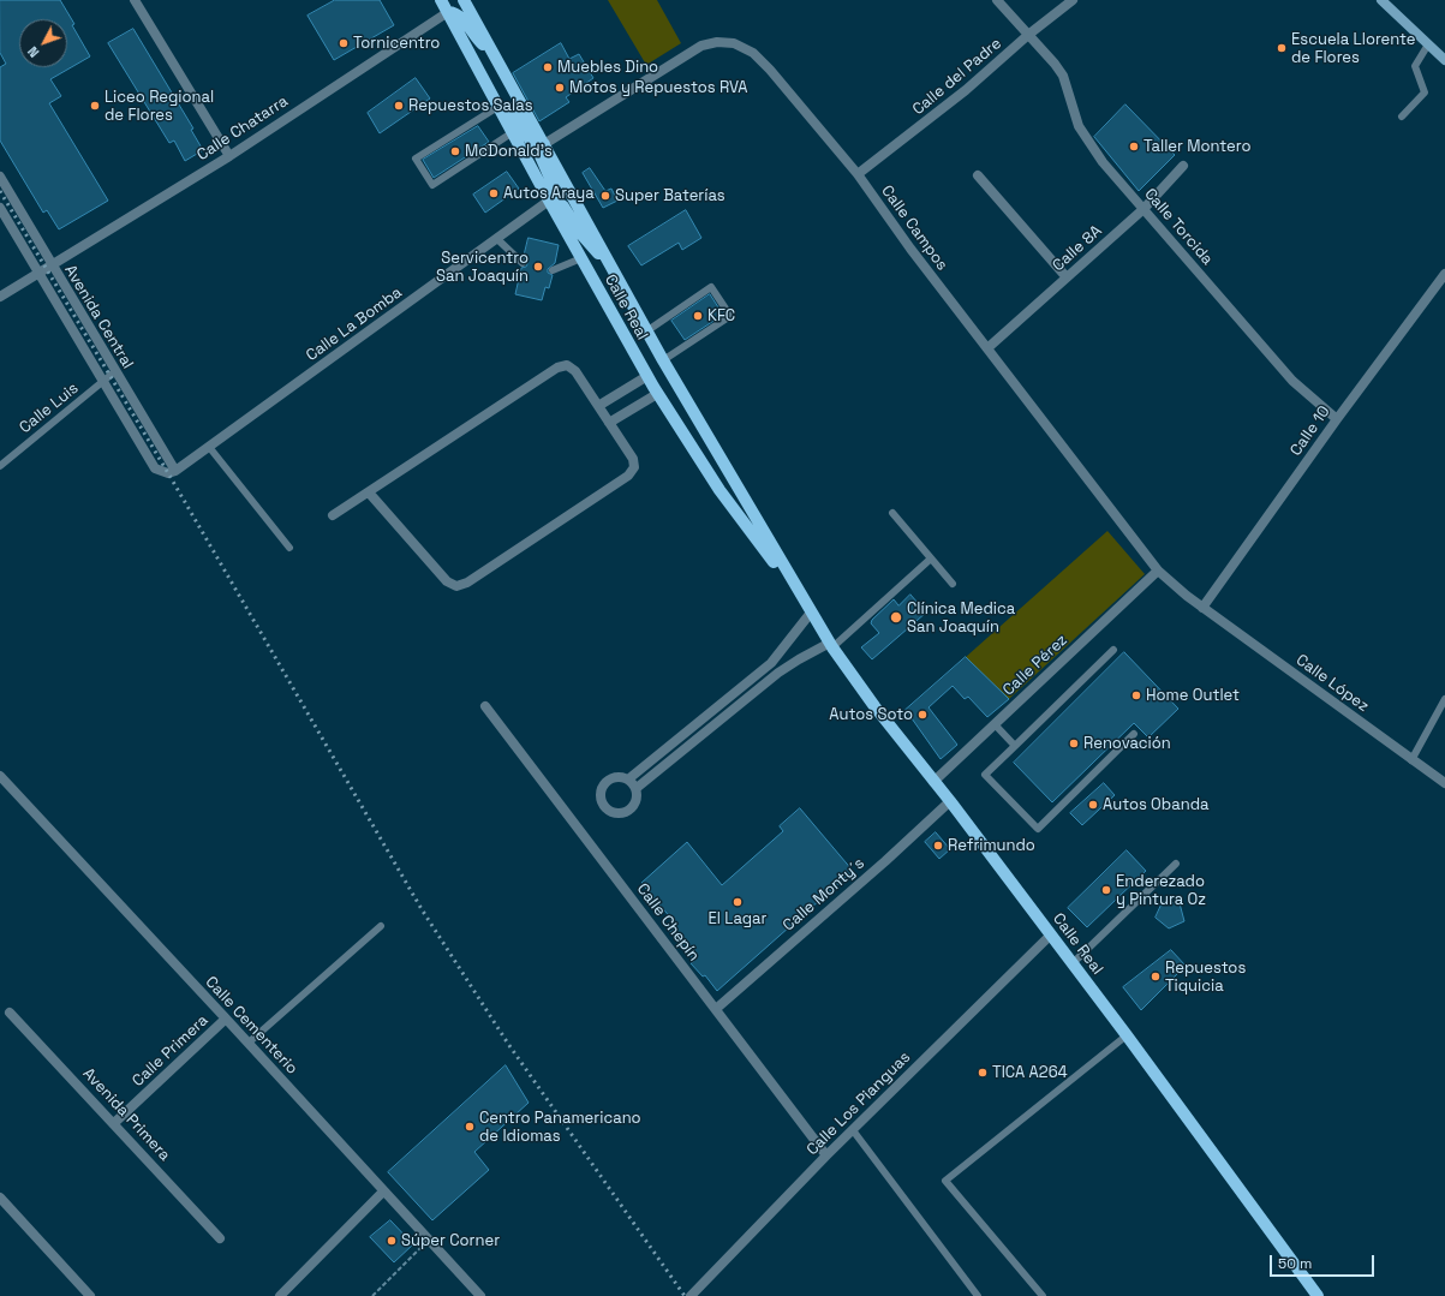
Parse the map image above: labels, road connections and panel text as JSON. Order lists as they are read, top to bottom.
{
  "streets": {
    "main road": ["Calle Real"],
    "street": [
      "Calle del Padre",
      "Calle Chatarra",
      "Calle Torcida",
      "Calle Campos",
      "Calle 8A",
      "Avenida Central",
      "Calle La Bomba",
      "Calle 10",
      "Calle Pérez",
      "Calle López",
      "Calle Monty´s",
      "Calle Chepín",
      "Calle Cementerio",
      "Calle Primera",
      "Calle Los Pianguas",
      "Avenida Primera"
    ],
    "lane": ["Calle Luis"]
  },
  "crossings": [
    ["Calle del Padre", "Calle Torcida"],
    ["Calle del Padre", "Calle Campos"],
    ["Calle Chatarra", "Calle Real"],
    ["Calle Chatarra", "Avenida Central"],
    ["Calle Torcida", "Calle 8A"],
    ["Calle Torcida", "Calle 10"],
    ["Calle Campos", "Calle 8A"],
    ["Calle Campos", "Calle Real"],
    ["Calle Campos", "Calle 10"],
    ["Calle Campos", "Calle Pérez"],
    ["Calle Campos", "Calle López"],
    ["Calle Real", "Calle La Bomba"],
    ["Calle Real", "Calle Pérez"],
    ["Calle Real", "Calle Monty´s"],
    ["Calle Real", "Calle Los Pianguas"],
    ["Avenida Central", "Calle La Bomba"],
    ["Avenida Central", "Calle Luis"],
    ["Calle 10", "Calle López"],
    ["Calle Monty´s", "Calle Chepín"],
    ["Calle Chepín", "Calle Los Pianguas"],
    ["Calle Cementerio", "Calle Primera"],
    ["Calle Primera", "Avenida Primera"]
  ],
  "places": [
    "Tornicentro",
    "Escuela Llorente de Flores",
    "Muebles Dino",
    "Motos y Repuestos RVA",
    "Liceo Regional de Flores",
    "Repuestos Salas",
    "Taller Montero",
    "McDonald's",
    "Autos Araya",
    "Super Baterías",
    "Servicentro San Joaquín",
    "KFC",
    "Clínica Medica San Joaquín",
    "Home Outlet",
    "Autos Soto",
    "Renovación",
    "Autos Obanda",
    "Refrimundo",
    "Enderezado y Pintura Oz",
    "El Lagar",
    "Repuestos Tiquicia",
    "TICA A264",
    "Centro Panamericano de Idiomas",
    "Súper Corner"
  ],
  "scale_bar": "50 m",
  "north": "bottom left"
}
